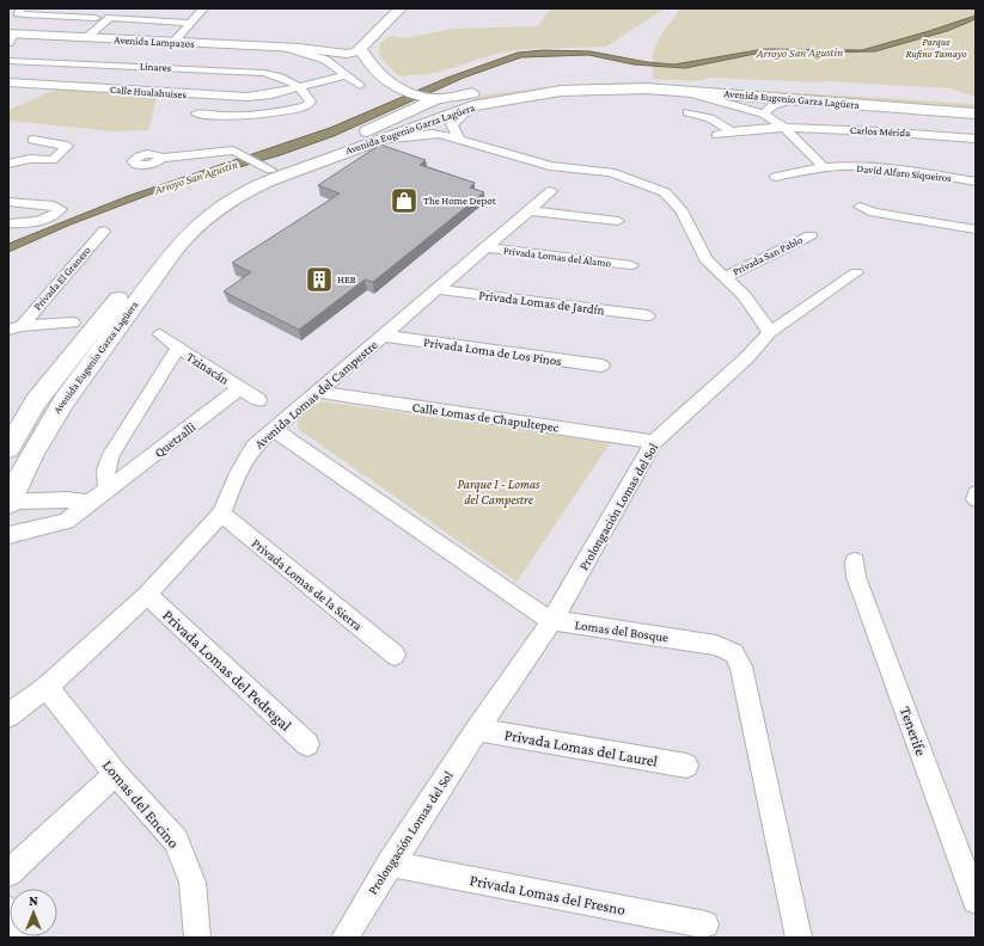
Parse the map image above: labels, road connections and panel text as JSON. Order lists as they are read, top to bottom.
{
  "streets": {
    "main road": ["Avenida Lampazos", "Avenida Eugenio Garza Lagüera"],
    "street": [
      "Linares",
      "Calle Hualahuises",
      "Carlos Mérida",
      "David Alfaro Siqueiros",
      "Privada San Pablo",
      "Privada Lomas del Álamo",
      "Privada El Granero",
      "Privada Lomas de Jardín",
      "Privada Loma de Los Pinos",
      "Tzinacán",
      "Avenida Lomas del Campestre",
      "Calle Lomas de Chapultepec",
      "Quetzalli",
      "Prolongación Lomas del Sol",
      "Privada Lomas de la Sierra",
      "Lomas del Bosque",
      "Privada Lomas del Pedregal",
      "Tenerife",
      "Privada Lomas del Laurel",
      "Lomas del Encino",
      "Privada Lomas del Fresno"
    ]
  },
  "crossings": [
    ["Linares", "Calle Hualahuises"],
    ["Privada Lomas del Álamo", "Avenida Lomas del Campestre"],
    ["Privada Lomas de Jardín", "Avenida Lomas del Campestre"],
    ["Privada Loma de Los Pinos", "Avenida Lomas del Campestre"],
    ["Tzinacán", "Quetzalli"],
    ["Avenida Lomas del Campestre", "Calle Lomas de Chapultepec"],
    ["Avenida Lomas del Campestre", "Privada Lomas de la Sierra"],
    ["Avenida Lomas del Campestre", "Lomas del Bosque"],
    ["Avenida Lomas del Campestre", "Privada Lomas del Pedregal"],
    ["Avenida Lomas del Campestre", "Lomas del Encino"],
    ["Calle Lomas de Chapultepec", "Prolongación Lomas del Sol"],
    ["Prolongación Lomas del Sol", "Lomas del Bosque"],
    ["Prolongación Lomas del Sol", "Privada Lomas del Laurel"],
    ["Prolongación Lomas del Sol", "Privada Lomas del Fresno"]
  ],
  "water": ["Arroyo San Agustin"],
  "parks": ["Parque Rufino Tamayo", "Parque I - Lomas del Campestre"],
  "places": {
    "shop": ["The Home Depot"],
    "building": ["HEB"]
  },
  "north": "top"
}
